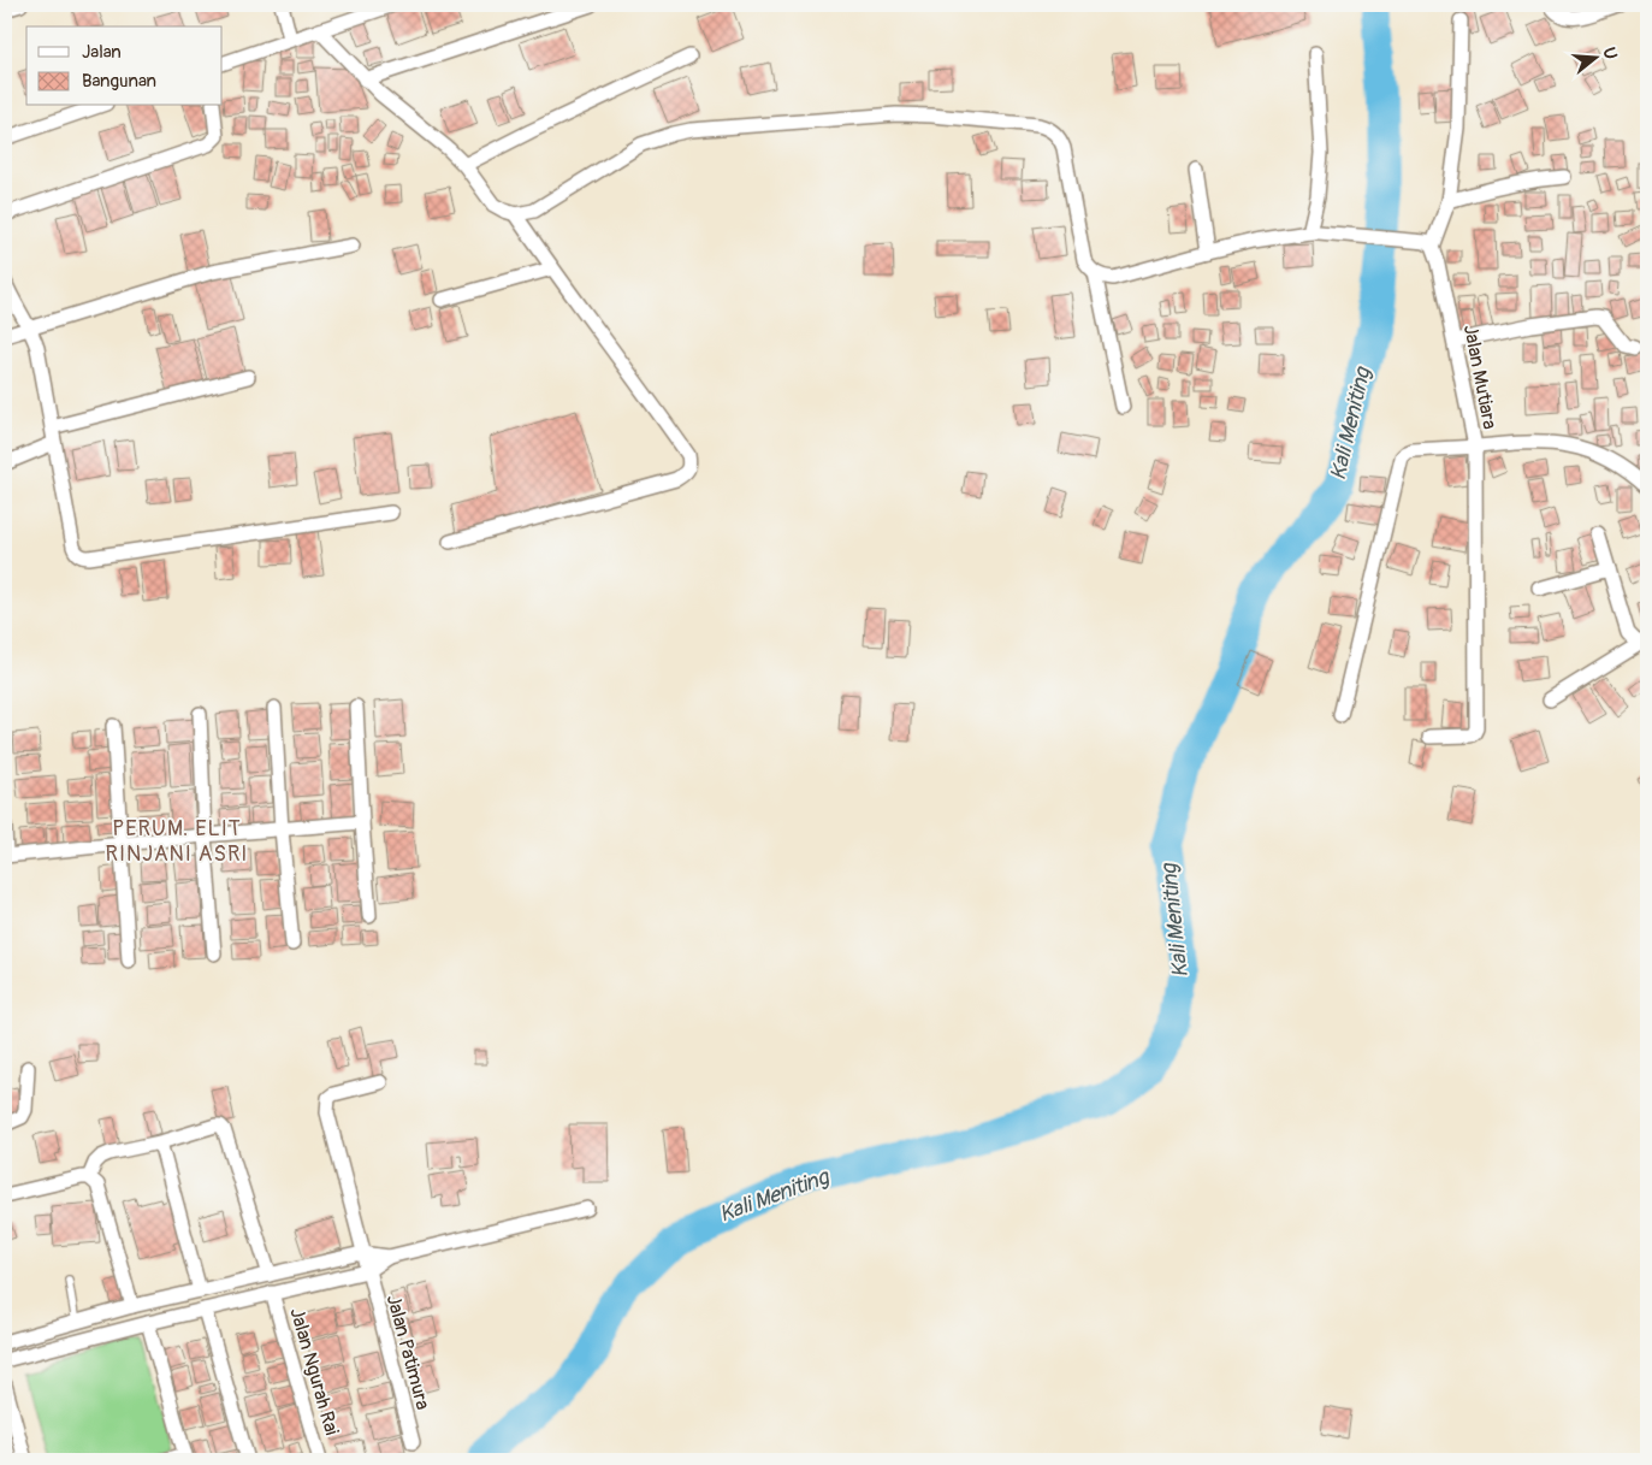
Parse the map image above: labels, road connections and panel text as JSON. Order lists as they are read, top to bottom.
{
  "streets": {
    "street": ["Jalan Mutiara", "Jalan Patimura", "Jalan Ngurah Rai"]
  },
  "districts": ["PERUM. ELIT RINJANI ASRI"],
  "water": ["Kali Meniting"],
  "legend": ["Jalan", "Bangunan"],
  "north": "right"
}
